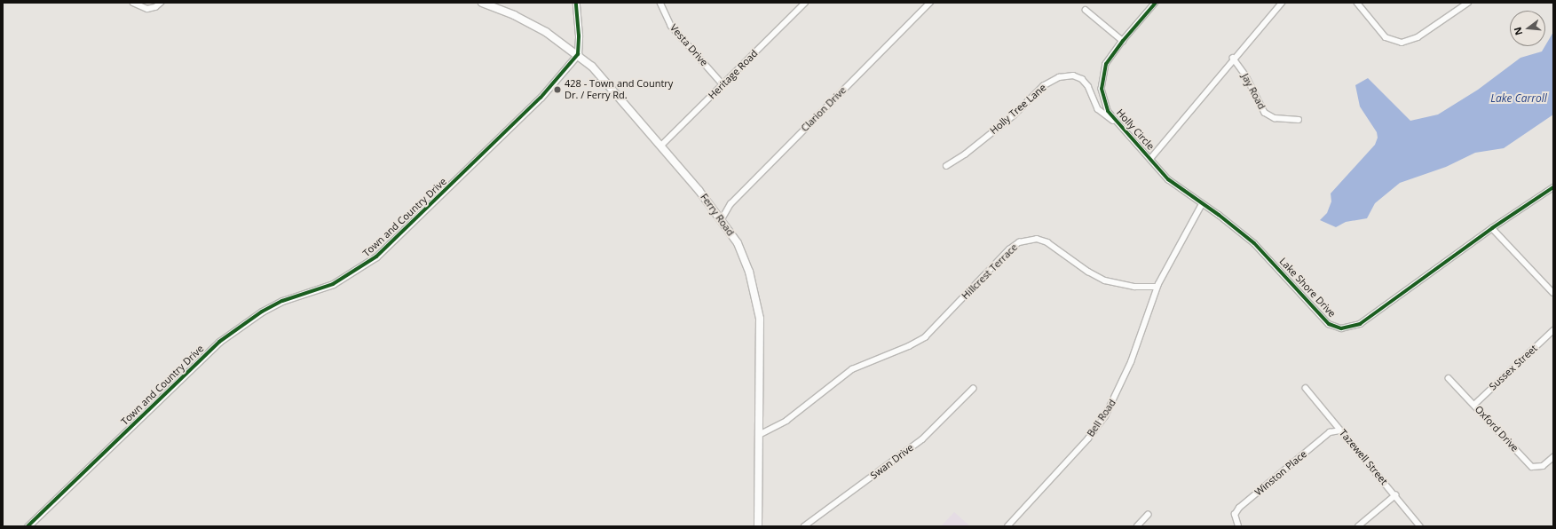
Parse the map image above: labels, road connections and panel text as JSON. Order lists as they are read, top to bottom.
{
  "streets": {
    "main road": ["Ferry Road"],
    "street": [
      "Vesta Drive",
      "Heritage Road",
      "Jay Road",
      "Clarion Drive",
      "Holly Tree Lane",
      "Holly Circle",
      "Town and Country Drive",
      "Hillcrest Terrace",
      "Lake Shore Drive",
      "Sussex Street",
      "Bell Road",
      "Oxford Drive",
      "Tazewell Street",
      "Swan Drive",
      "Winston Place"
    ]
  },
  "crossings": [
    ["Vesta Drive", "Heritage Road"],
    ["Heritage Road", "Ferry Road"],
    ["Clarion Drive", "Ferry Road"],
    ["Holly Tree Lane", "Holly Circle"],
    ["Holly Circle", "Lake Shore Drive"],
    ["Ferry Road", "Town and Country Drive"],
    ["Ferry Road", "Hillcrest Terrace"],
    ["Hillcrest Terrace", "Bell Road"],
    ["Sussex Street", "Oxford Drive"],
    ["Tazewell Street", "Winston Place"]
  ],
  "water": ["Lake Carroll"],
  "places": ["428 - Town and Country Dr. / Ferry Rd."],
  "north": "left"
}
